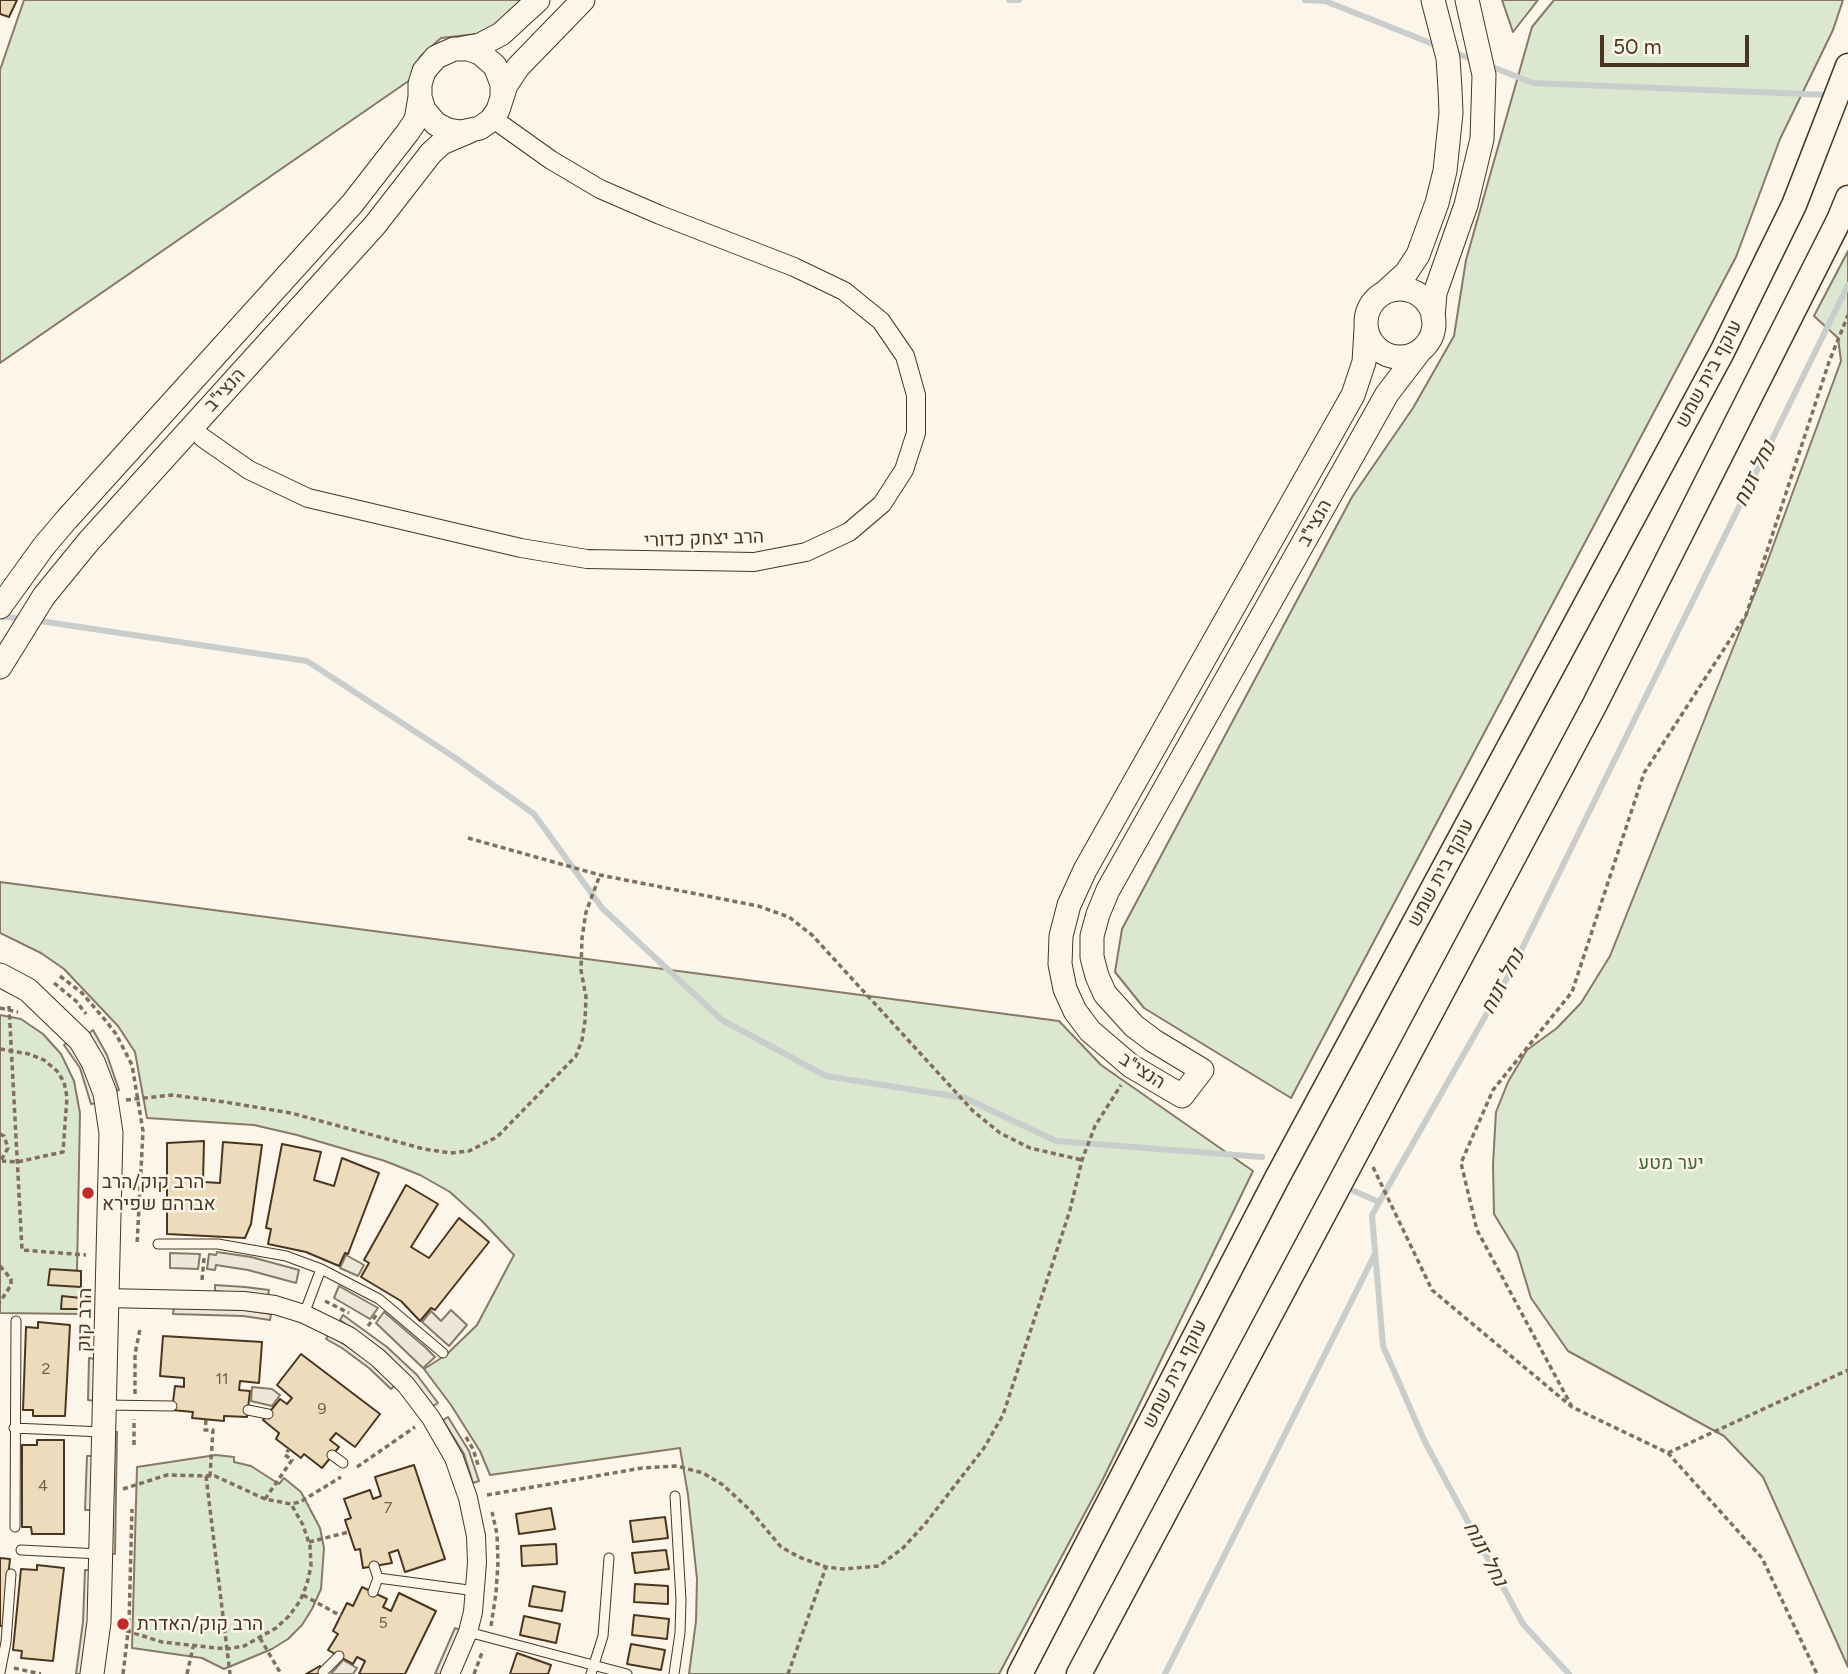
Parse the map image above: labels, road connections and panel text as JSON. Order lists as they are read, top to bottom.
{
  "streets": {
    "main road": ["עוקף בית שמש"],
    "street": ["הנצי\"ב", "הרב יצחק כדורי", "הרב קוק"]
  },
  "crossings": [
    ["הנצי\"ב", "הרב יצחק כדורי"]
  ],
  "water": ["נחל זנוח"],
  "parks": ["יער מטע"],
  "places": ["הרב קוק/הרב אברהם שפירא", "הרב קוק/האדרת"],
  "house_numbers": [
    "2",
    "11",
    "9",
    "4",
    "7",
    "5"
  ],
  "scale_bar": "50 m"
}
